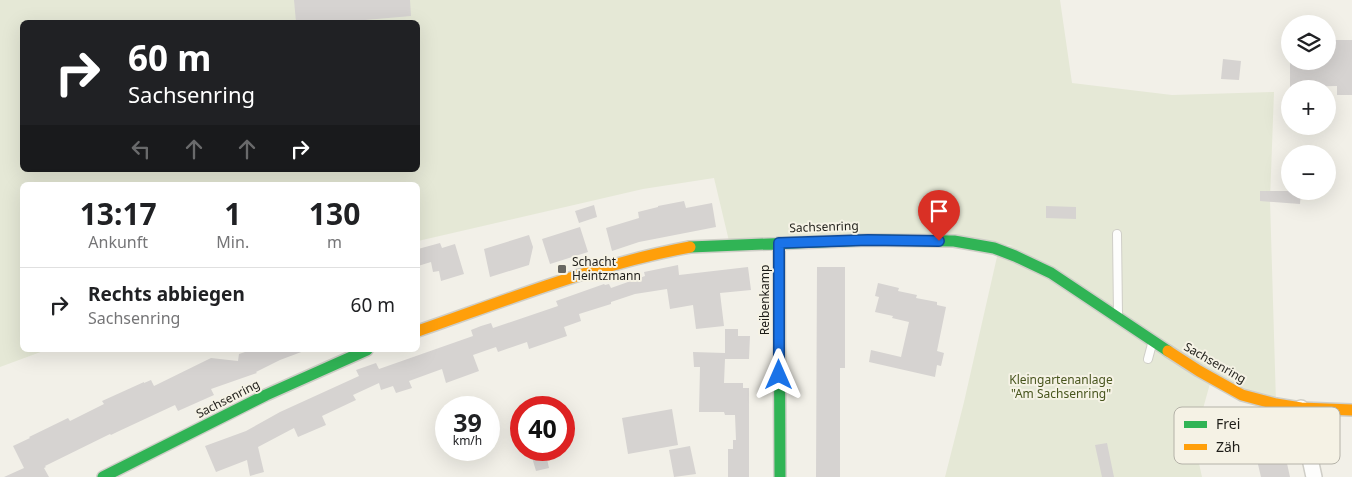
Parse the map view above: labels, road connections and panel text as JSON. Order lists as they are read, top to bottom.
{
  "streets": {
    "street": ["Sachsenring", "Reibenkamp"]
  },
  "crossings": [
    ["Sachsenring", "Reibenkamp"]
  ],
  "parks": ["Kleingartenanlage \"Am Sachsenring\""],
  "places": {
    "transit": ["Schacht Heintzmann"]
  },
  "legend": ["Frei", "Zäh"],
  "page": {
    "map_buttons": ["+", "−"],
    "turn": ["60 m", "Sachsenring"],
    "eta": [
      "13:17",
      "Ankunft",
      "1",
      "Min.",
      "130",
      "m"
    ],
    "list": [
      {
        "name": "Rechts abbiegen",
        "note": "Sachsenring",
        "value": "60 m"
      }
    ],
    "speed": "39 km/h",
    "limit": "40"
  }
}
